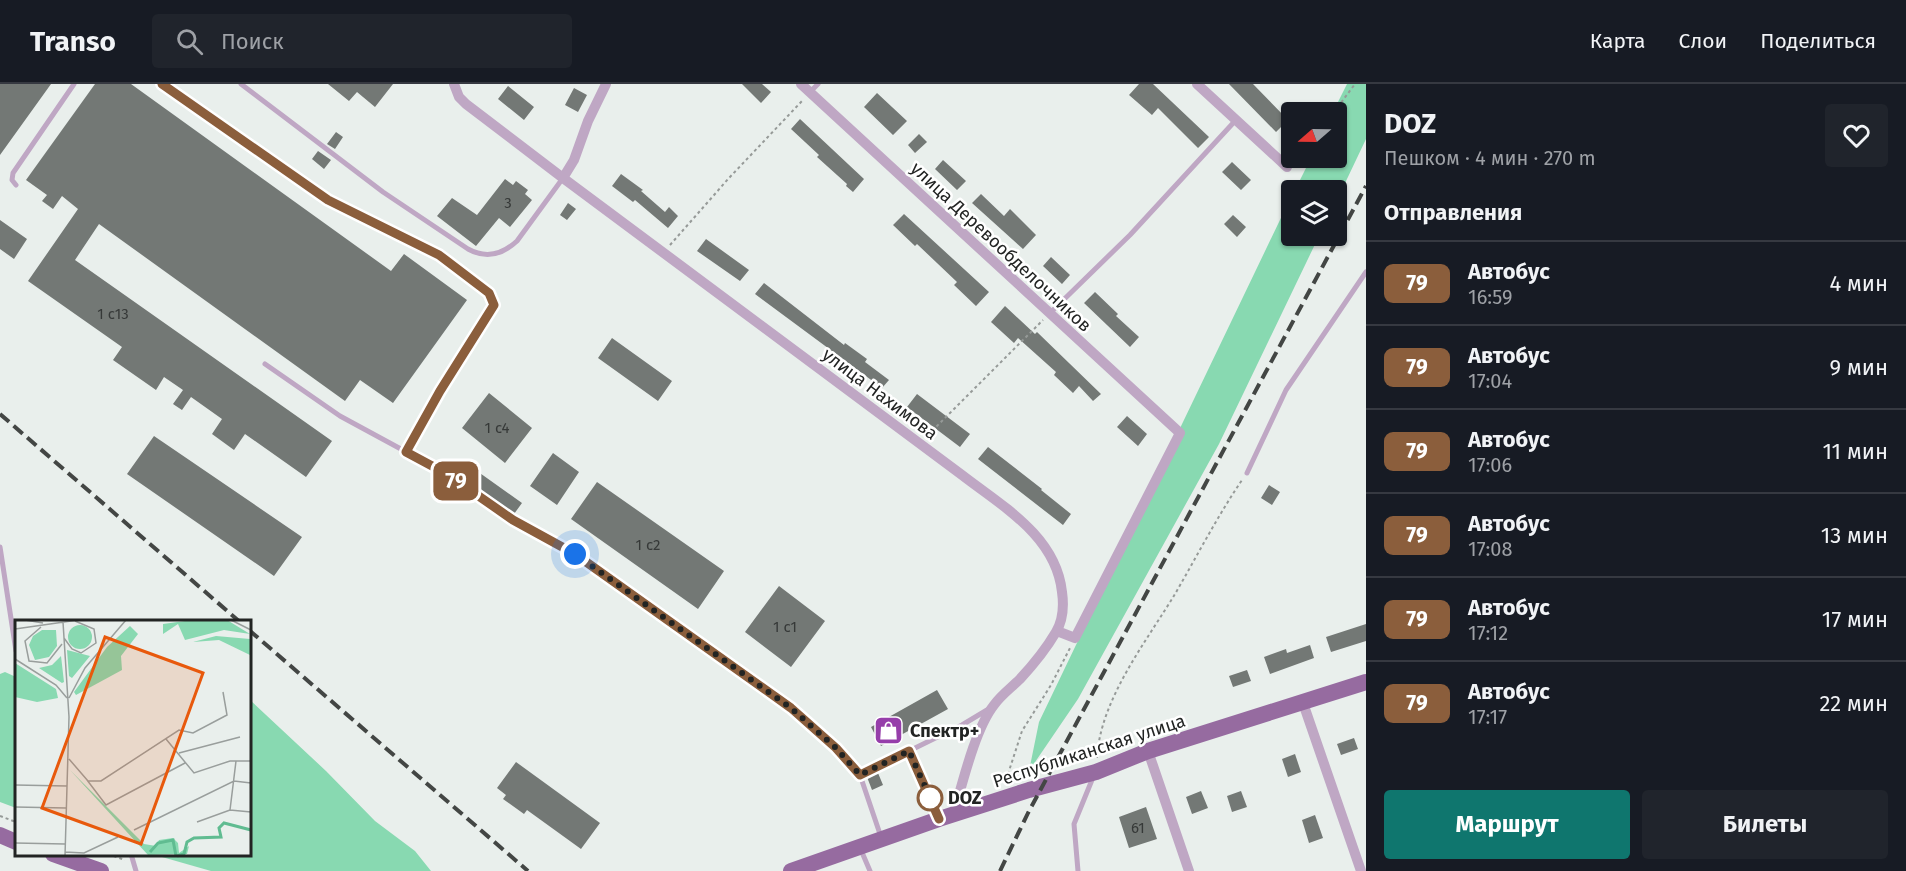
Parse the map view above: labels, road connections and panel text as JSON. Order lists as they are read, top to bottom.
{
  "streets": {
    "main road": ["Республиканская улица"],
    "street": ["улица Деревообделочников", "улица Нахимова"]
  },
  "crossings": [
    ["улица Нахимова", "Республиканская улица"]
  ],
  "places": {
    "shop": ["Спектр+"],
    "other": ["DOZ"]
  },
  "lines": ["bus line 79"],
  "house_numbers": [
    "3",
    "1 с13",
    "1 с4",
    "1 с2",
    "1 с1",
    "61"
  ],
  "north": "left",
  "page": {
    "header": "Transo",
    "search": "Поиск",
    "nav": ["Карта", "Слои", "Поделиться"],
    "on_map": "79",
    "heading": [
      ["DOZ", "Пешком · 4 мин · 270 m"],
      "Отправления"
    ],
    "list": [
      {
        "mark": "79",
        "name": "Автобус",
        "note": "16:59",
        "value": "4 мин"
      },
      {
        "mark": "79",
        "name": "Автобус",
        "note": "17:04",
        "value": "9 мин"
      },
      {
        "mark": "79",
        "name": "Автобус",
        "note": "17:06",
        "value": "11 мин"
      },
      {
        "mark": "79",
        "name": "Автобус",
        "note": "17:08",
        "value": "13 мин"
      },
      {
        "mark": "79",
        "name": "Автобус",
        "note": "17:12",
        "value": "17 мин"
      },
      {
        "mark": "79",
        "name": "Автобус",
        "note": "17:17",
        "value": "22 мин"
      }
    ],
    "buttons": ["Маршрут", "Билеты"]
  }
}
